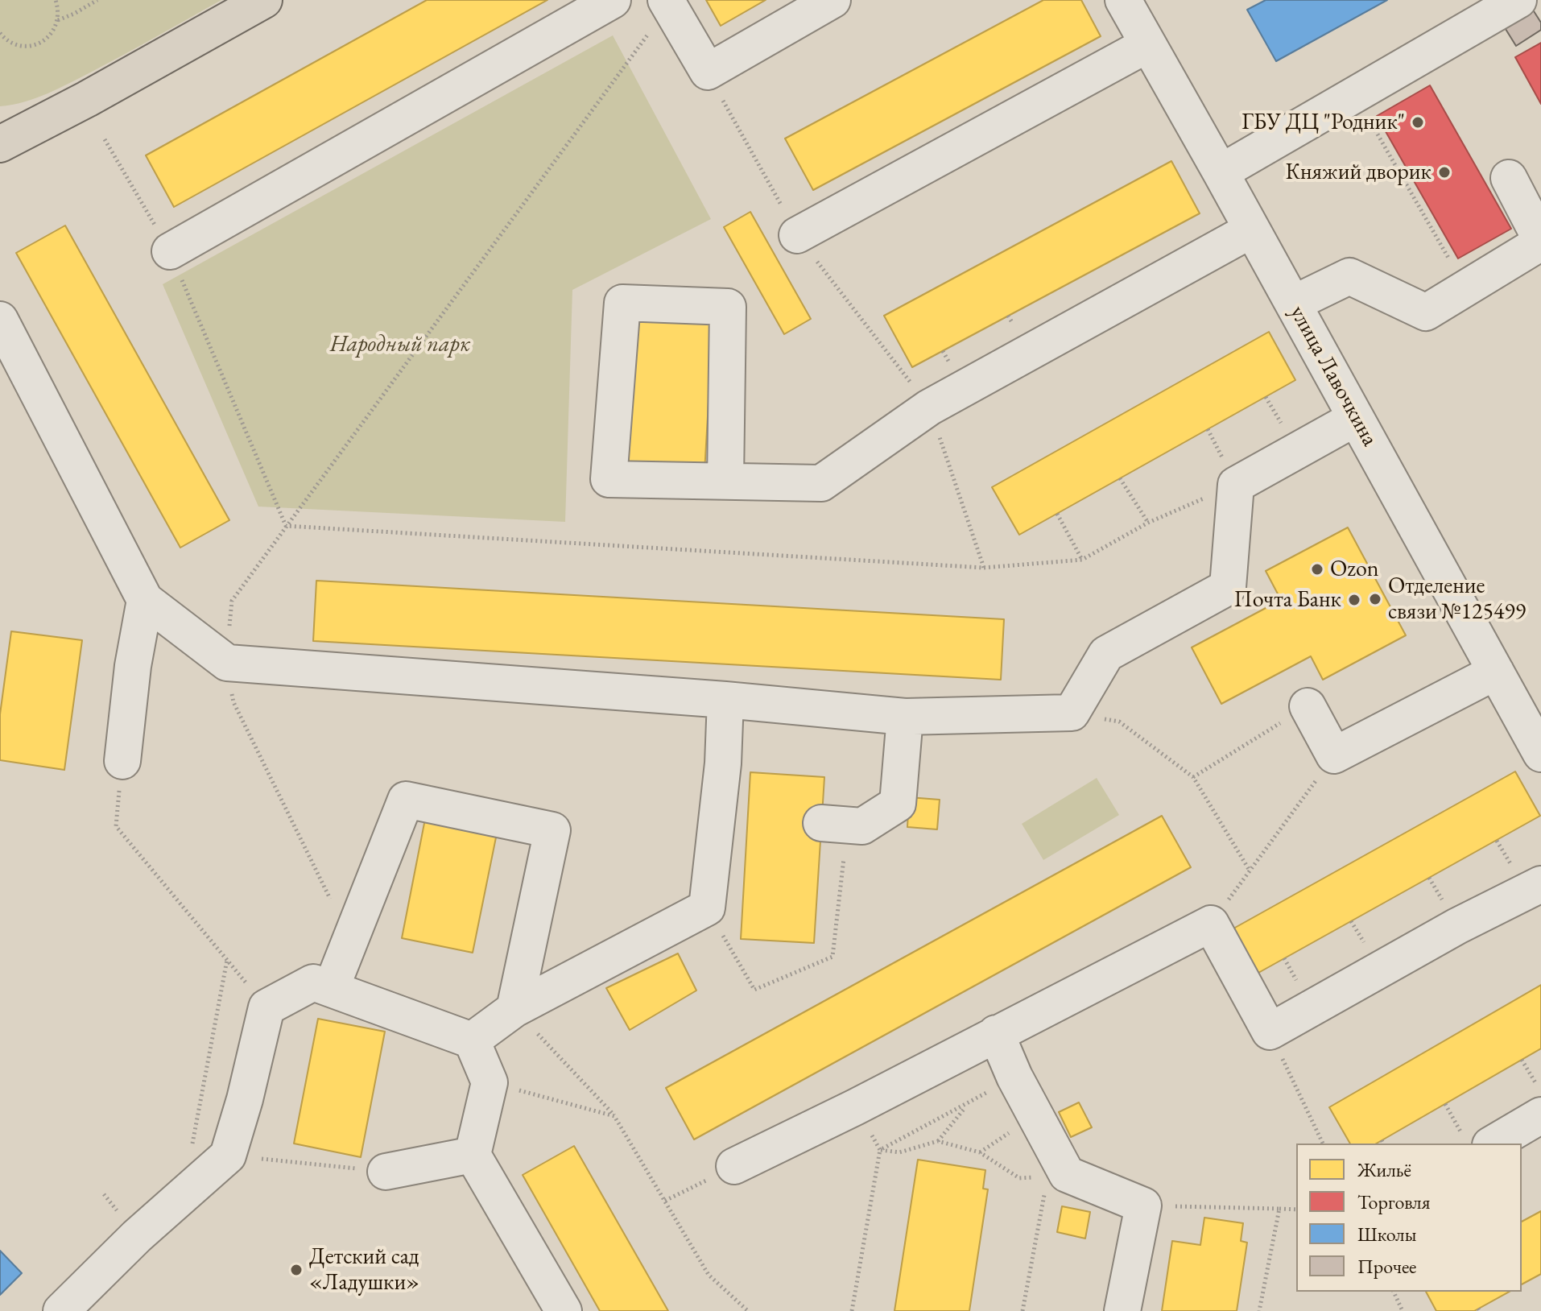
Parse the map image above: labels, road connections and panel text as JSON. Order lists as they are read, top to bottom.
{
  "streets": {
    "street": ["улица Лавочкина"]
  },
  "parks": ["Народный парк"],
  "places": [
    "ГБУ ДЦ \"Родник\"",
    "Княжий дворик",
    "Ozon",
    "Отделение связи №125499",
    "Почта Банк",
    "Детский сад «Ладушки»"
  ],
  "legend": [
    "Жильё",
    "Торговля",
    "Школы",
    "Прочее"
  ]
}
